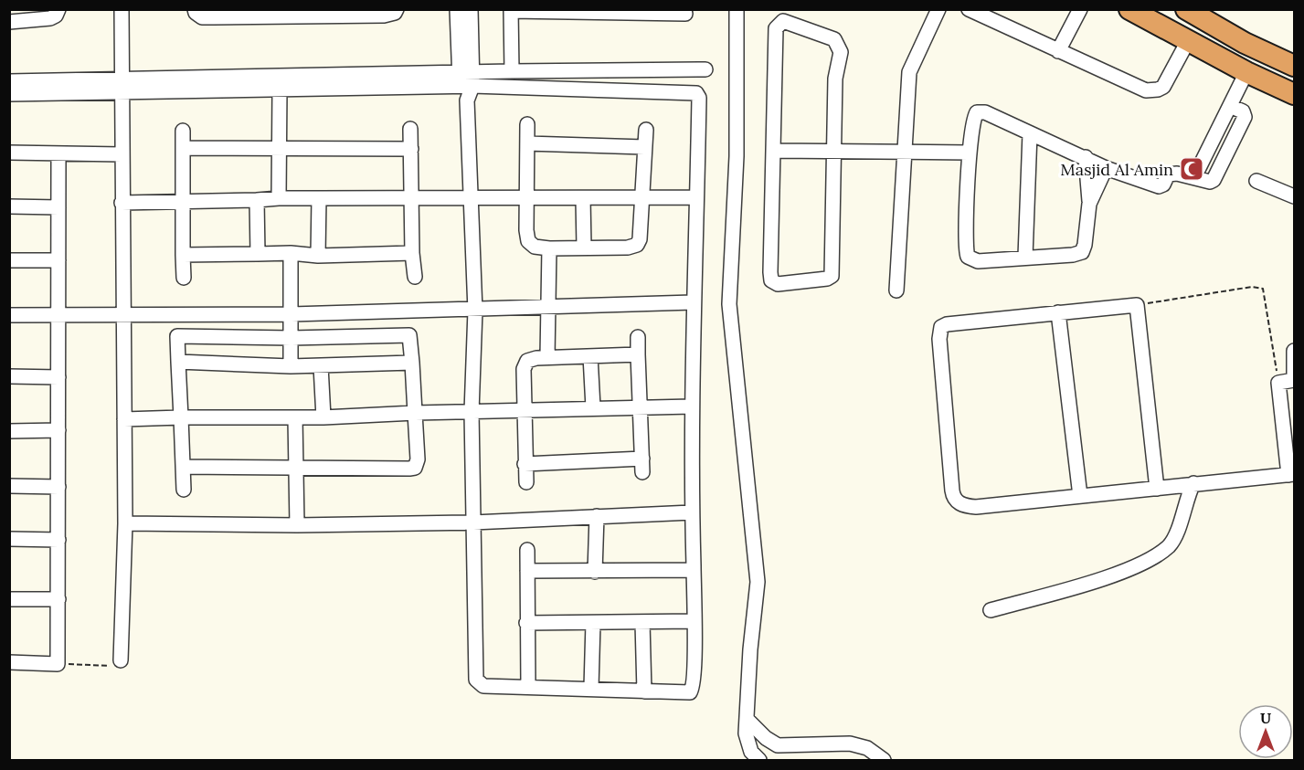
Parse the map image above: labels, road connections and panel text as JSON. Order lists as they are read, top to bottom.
{
  "places": {
    "mosque": ["Masjid Al Amin"]
  },
  "north": "top"
}
